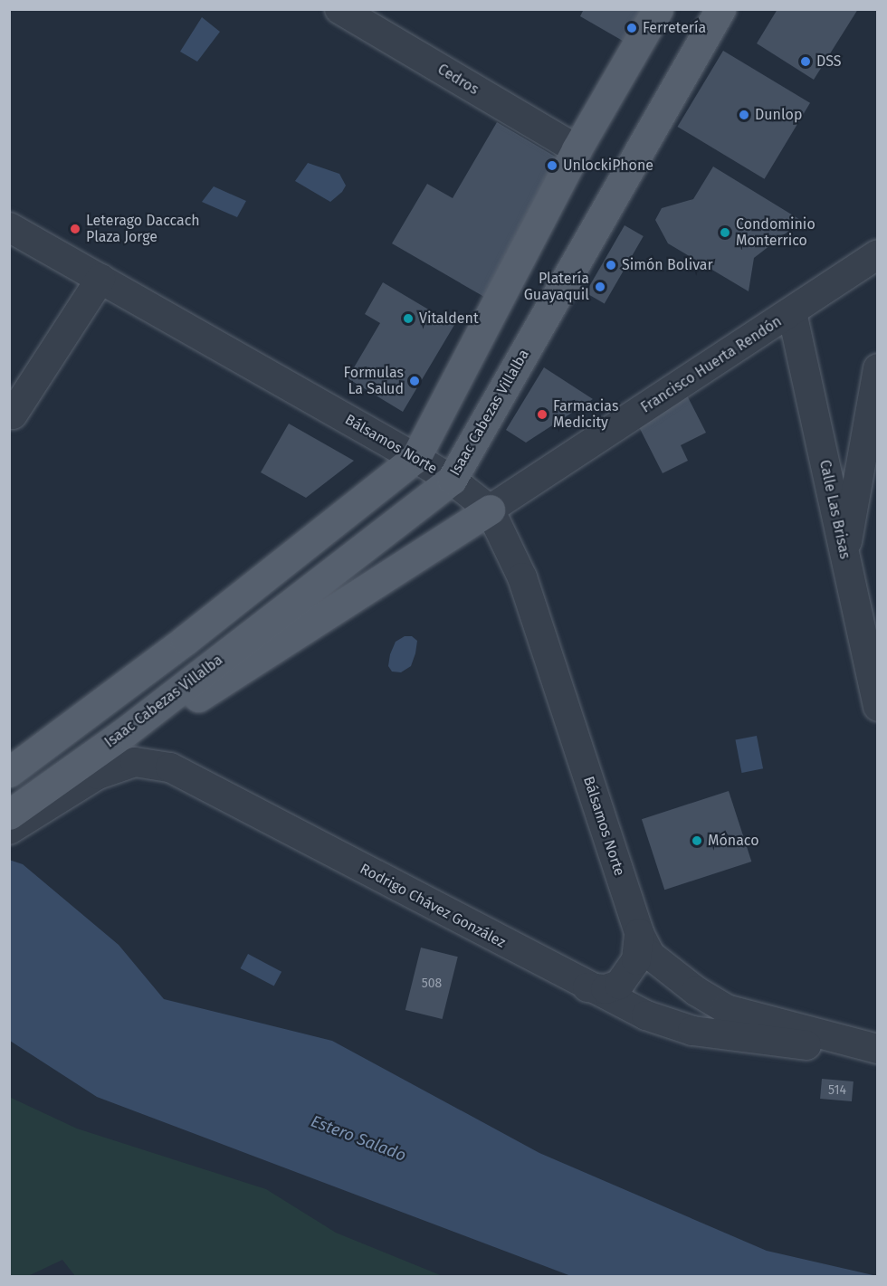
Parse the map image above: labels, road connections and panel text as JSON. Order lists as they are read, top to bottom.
{
  "streets": {
    "main road": ["Isaac Cabezas Villalba"],
    "street": [
      "Cedros",
      "Francisco Huerta Rendón",
      "Bálsamos Norte",
      "Calle Las Brisas",
      "Rodrigo Chávez González"
    ]
  },
  "crossings": [
    ["Francisco Huerta Rendón", "Bálsamos Norte"],
    ["Francisco Huerta Rendón", "Calle Las Brisas"],
    ["Isaac Cabezas Villalba", "Bálsamos Norte"],
    ["Isaac Cabezas Villalba", "Rodrigo Chávez González"],
    ["Bálsamos Norte", "Rodrigo Chávez González"]
  ],
  "water": ["Estero Salado"],
  "places": [
    "Ferretería",
    "DSS",
    "Dunlop",
    "UnlockiPhone",
    "Leterago Daccach Plaza Jorge",
    "Condominio Monterrico",
    "Simón Bolivar",
    "Platería Guayaquil",
    "Vitaldent",
    "Formulas La Salud",
    "Farmacias Medicity",
    "Mónaco"
  ],
  "house_numbers": ["508", "514"]
}
